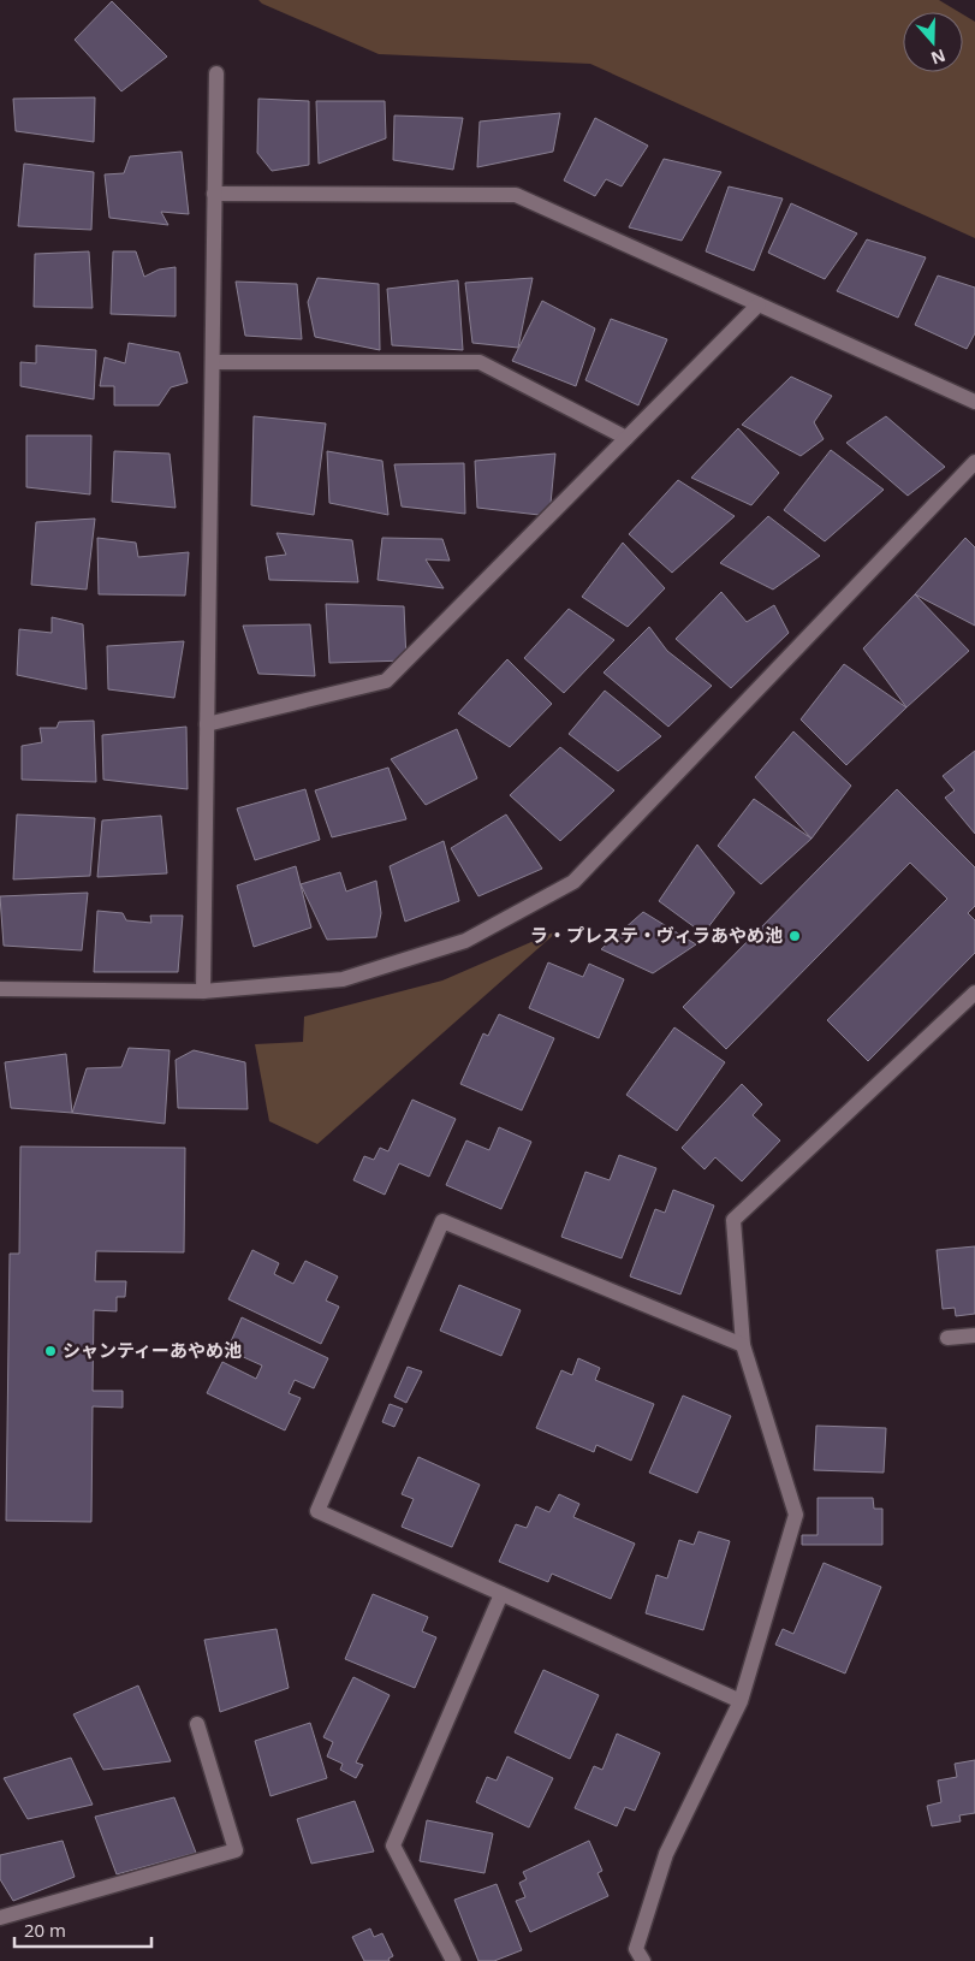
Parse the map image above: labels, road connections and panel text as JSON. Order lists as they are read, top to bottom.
{
  "places": ["ラ・プレステ・ヴィラあやめ池", "シャンティーあやめ池"],
  "scale_bar": "20 m",
  "north": "bottom"
}
